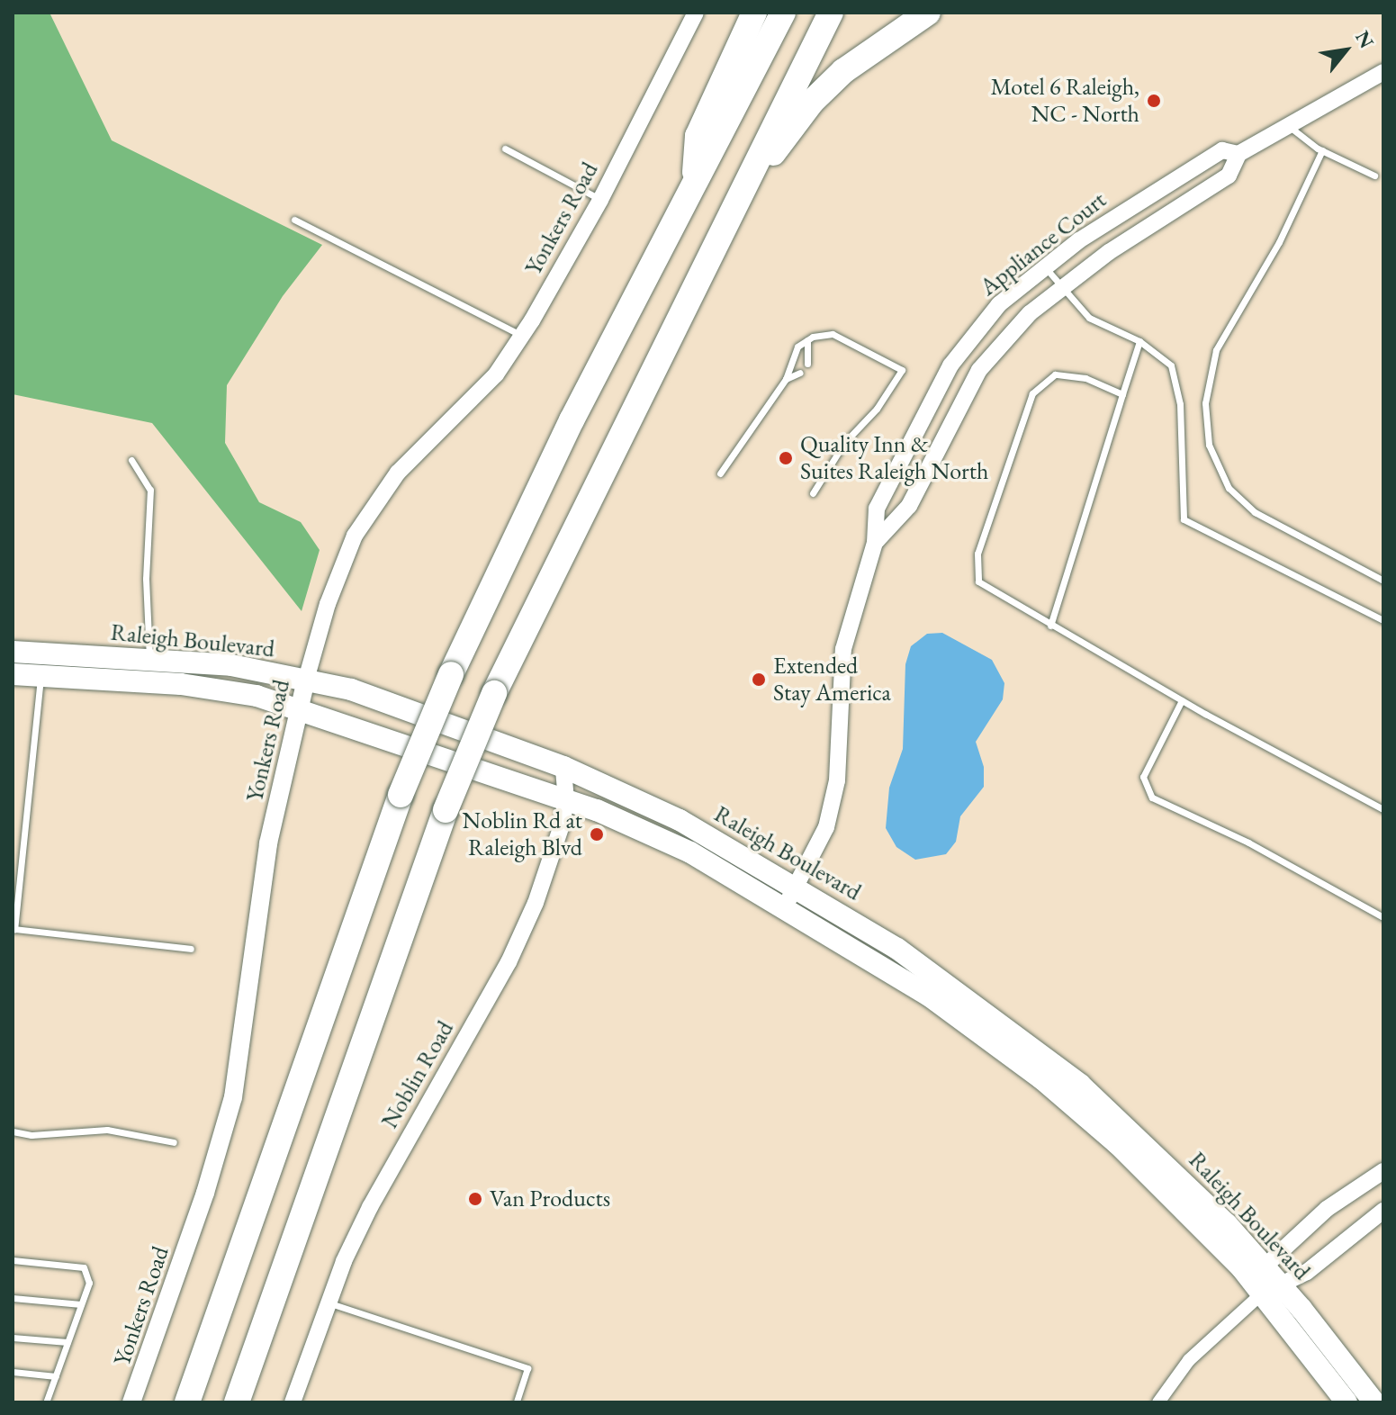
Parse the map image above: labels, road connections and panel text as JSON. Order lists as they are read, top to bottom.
{
  "streets": {
    "main road": ["Yonkers Road", "Raleigh Boulevard"],
    "street": ["Appliance Court", "Noblin Road"]
  },
  "crossings": [
    ["Yonkers Road", "Raleigh Boulevard"],
    ["Appliance Court", "Raleigh Boulevard"],
    ["Raleigh Boulevard", "Noblin Road"]
  ],
  "places": [
    "Motel 6 Raleigh, NC - North",
    "Quality Inn & Suites Raleigh North",
    "Extended Stay America",
    "Noblin Rd at Raleigh Blvd",
    "Van Products"
  ],
  "north": "top right"
}
